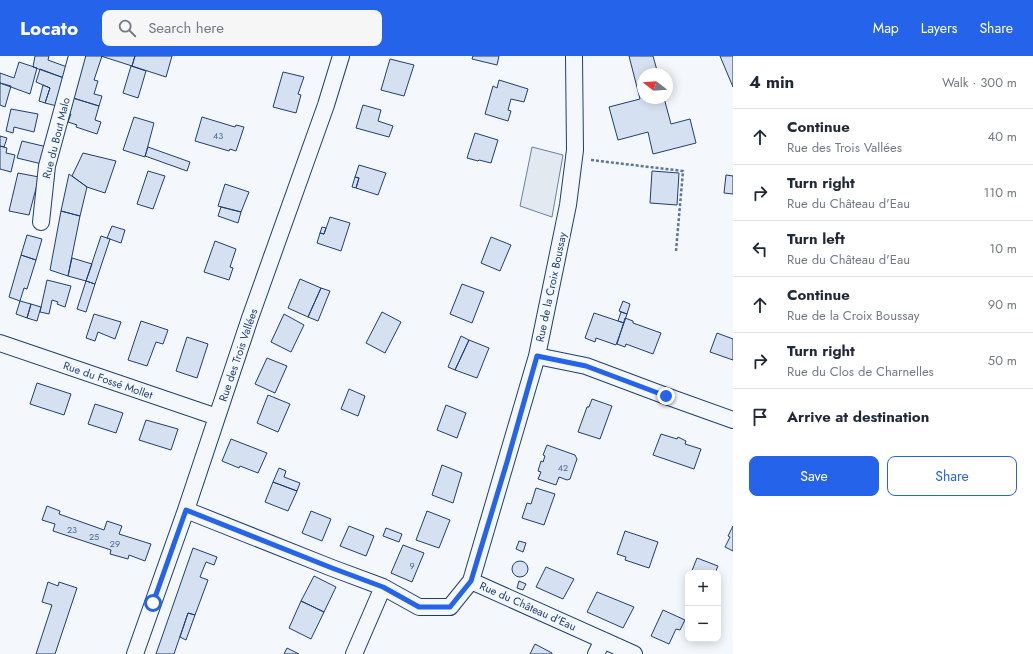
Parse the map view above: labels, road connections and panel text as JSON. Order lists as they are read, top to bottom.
{
  "streets": {
    "street": [
      "Rue du Bout Malo",
      "Rue de la Croix Boussay",
      "Rue des Trois Vallées",
      "Rue du Fossé Mollet",
      "Rue du Château d'Eau"
    ]
  },
  "crossings": [
    ["Rue de la Croix Boussay", "Rue du Château d'Eau"],
    ["Rue des Trois Vallées", "Rue du Fossé Mollet"],
    ["Rue des Trois Vallées", "Rue du Château d'Eau"]
  ],
  "house_numbers": [
    "43",
    "42",
    "23",
    "25",
    "29",
    "9"
  ],
  "north": "left",
  "page": {
    "header": "Locato",
    "search": "Search here",
    "nav": ["Map", "Layers", "Share"],
    "heading": ["4 min", "Walk · 300 m"],
    "list": [
      ["Continue", "Rue des Trois Vallées", "40 m"],
      ["Turn right", "Rue du Château d'Eau", "110 m"],
      ["Turn left", "Rue du Château d'Eau", "10 m"],
      ["Continue", "Rue de la Croix Boussay", "90 m"],
      ["Turn right", "Rue du Clos de Charnelles", "50 m"],
      "Arrive at destination"
    ],
    "buttons": ["Save", "Share"],
    "map_buttons": ["+", "−"]
  }
}
